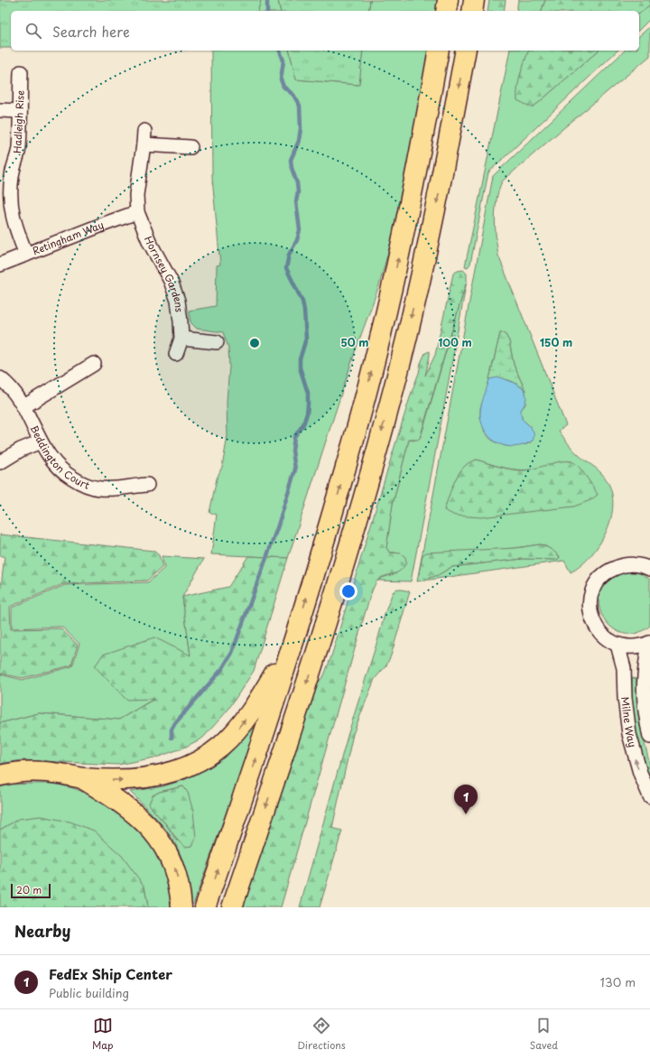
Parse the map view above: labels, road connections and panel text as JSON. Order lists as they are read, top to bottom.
{
  "streets": {
    "street": [
      "Hadleigh Rise",
      "Retingham Way",
      "Hornsey Gardens",
      "Beddington Court",
      "Milne Way"
    ]
  },
  "crossings": [
    ["Hadleigh Rise", "Retingham Way"],
    ["Retingham Way", "Hornsey Gardens"]
  ],
  "scale_bar": "20 m",
  "page": {
    "search": "Search here",
    "pins": "1",
    "scale": "20 m",
    "heading": "Nearby",
    "list": [
      {
        "mark": "1",
        "name": "FedEx Ship Center",
        "note": "Public building",
        "value": "130 m"
      }
    ],
    "nav": ["Map", "Directions", "Saved"]
  },
  "rings": ["50 m", "100 m", "150 m"]
}
